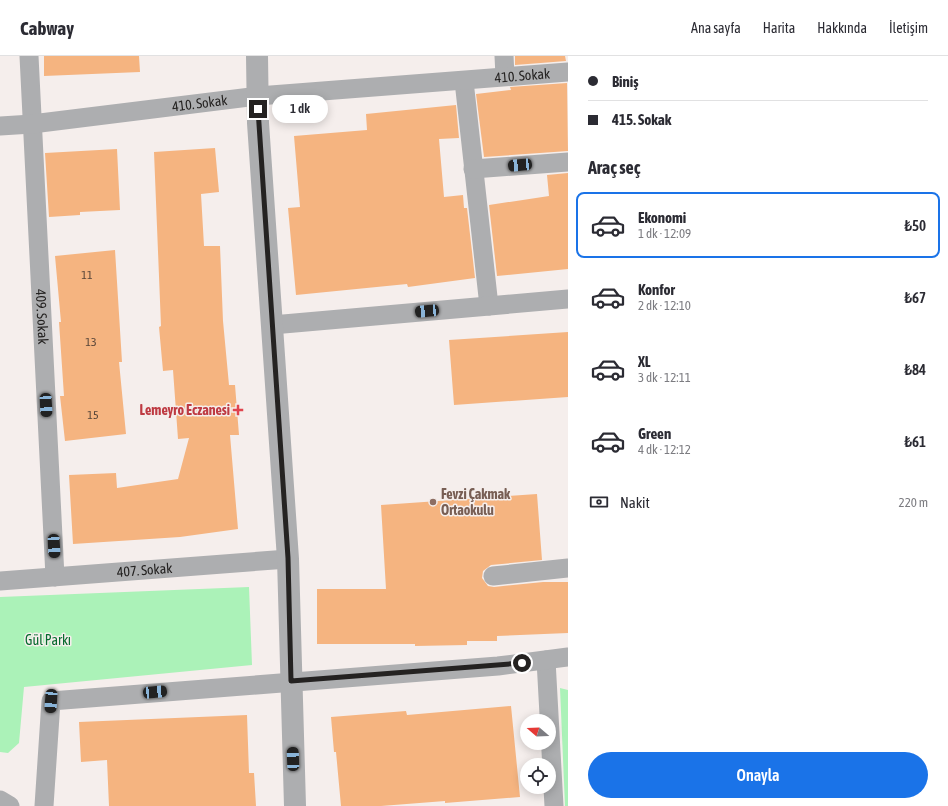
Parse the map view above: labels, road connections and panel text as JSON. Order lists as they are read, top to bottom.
{
  "streets": {
    "street": ["410. Sokak", "409. Sokak", "407. Sokak"]
  },
  "crossings": [
    ["410. Sokak", "409. Sokak"],
    ["409. Sokak", "407. Sokak"]
  ],
  "parks": ["Gül Parkı"],
  "places": {
    "health": ["Lemeyro Eczanesi"],
    "other": ["Fevzi Çakmak Ortaokulu"]
  },
  "house_numbers": ["11", "13", "15"],
  "north": "left",
  "page": {
    "header": "Cabway",
    "nav": [
      "Ana sayfa",
      "Harita",
      "Hakkında",
      "İletişim"
    ],
    "banner": ["Biniş", "415. Sokak"],
    "bubble": "1 dk",
    "heading": "Araç seç",
    "list": [
      {
        "name": "Ekonomi",
        "note": "1 dk · 12:09",
        "value": "₺50"
      },
      {
        "name": "Konfor",
        "note": "2 dk · 12:10",
        "value": "₺67"
      },
      {
        "name": "XL",
        "note": "3 dk · 12:11",
        "value": "₺84"
      },
      {
        "name": "Green",
        "note": "4 dk · 12:12",
        "value": "₺61"
      }
    ],
    "pay": ["Nakit", "220 m"],
    "buttons": "Onayla"
  }
}
